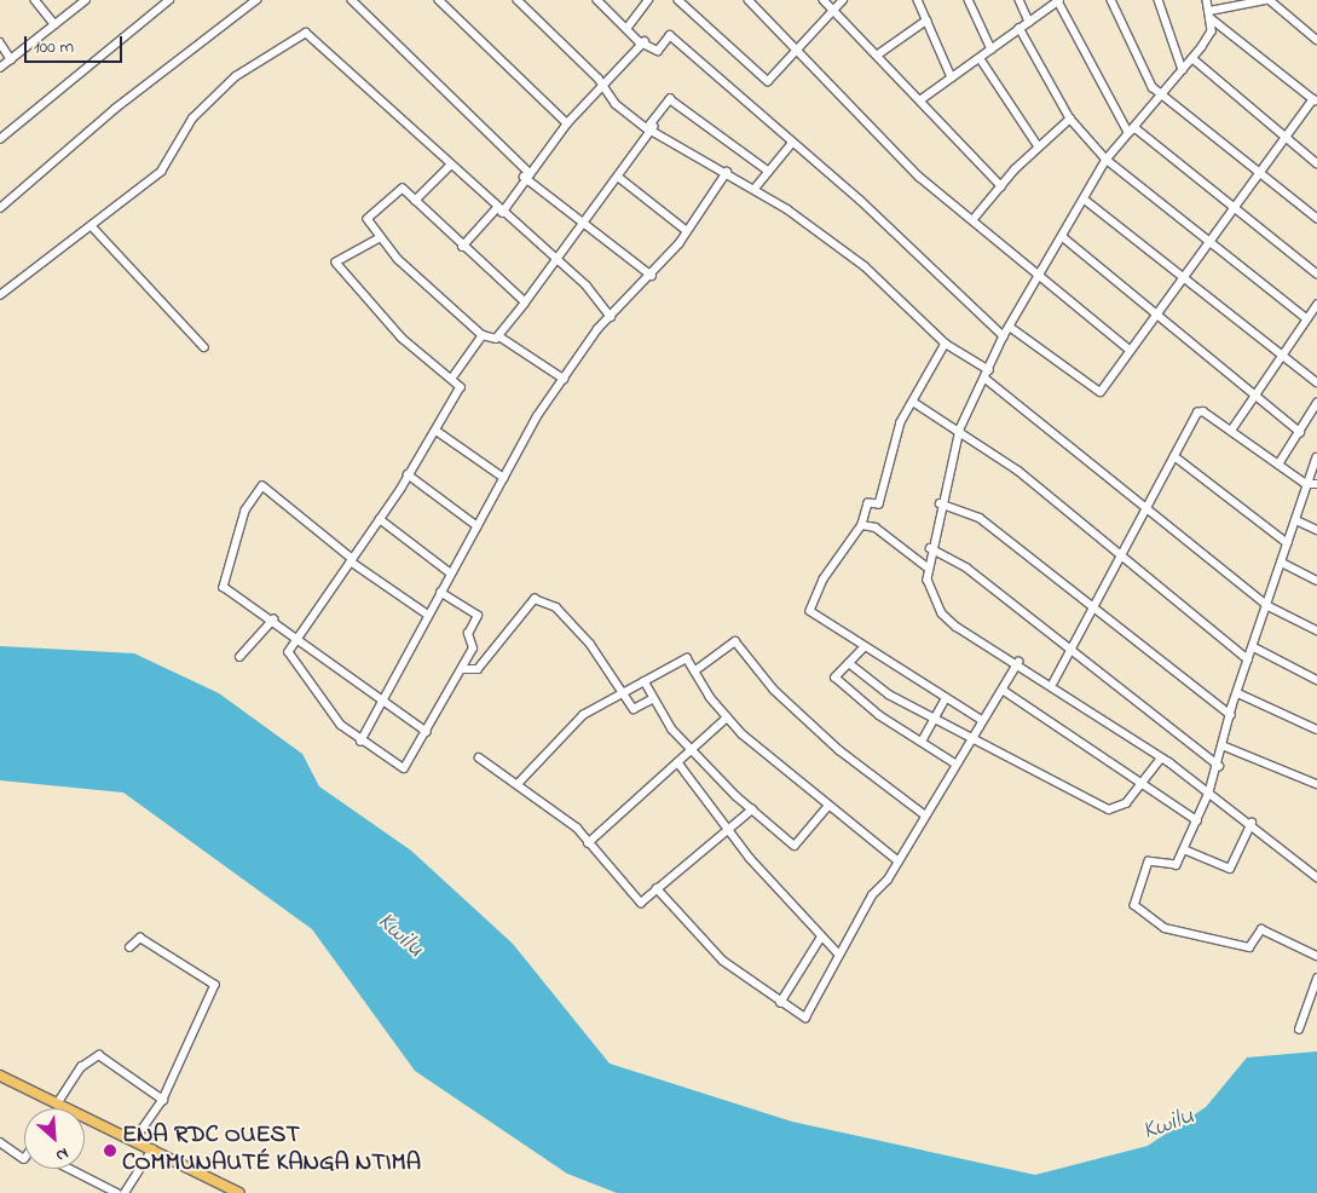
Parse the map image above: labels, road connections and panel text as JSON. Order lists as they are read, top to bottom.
{
  "water": ["Kwilu"],
  "places": ["ENA RDC OUEST COMMUNAUTÉ KANGA NTIMA"],
  "scale_bar": "100 m",
  "north": "bottom right"
}
